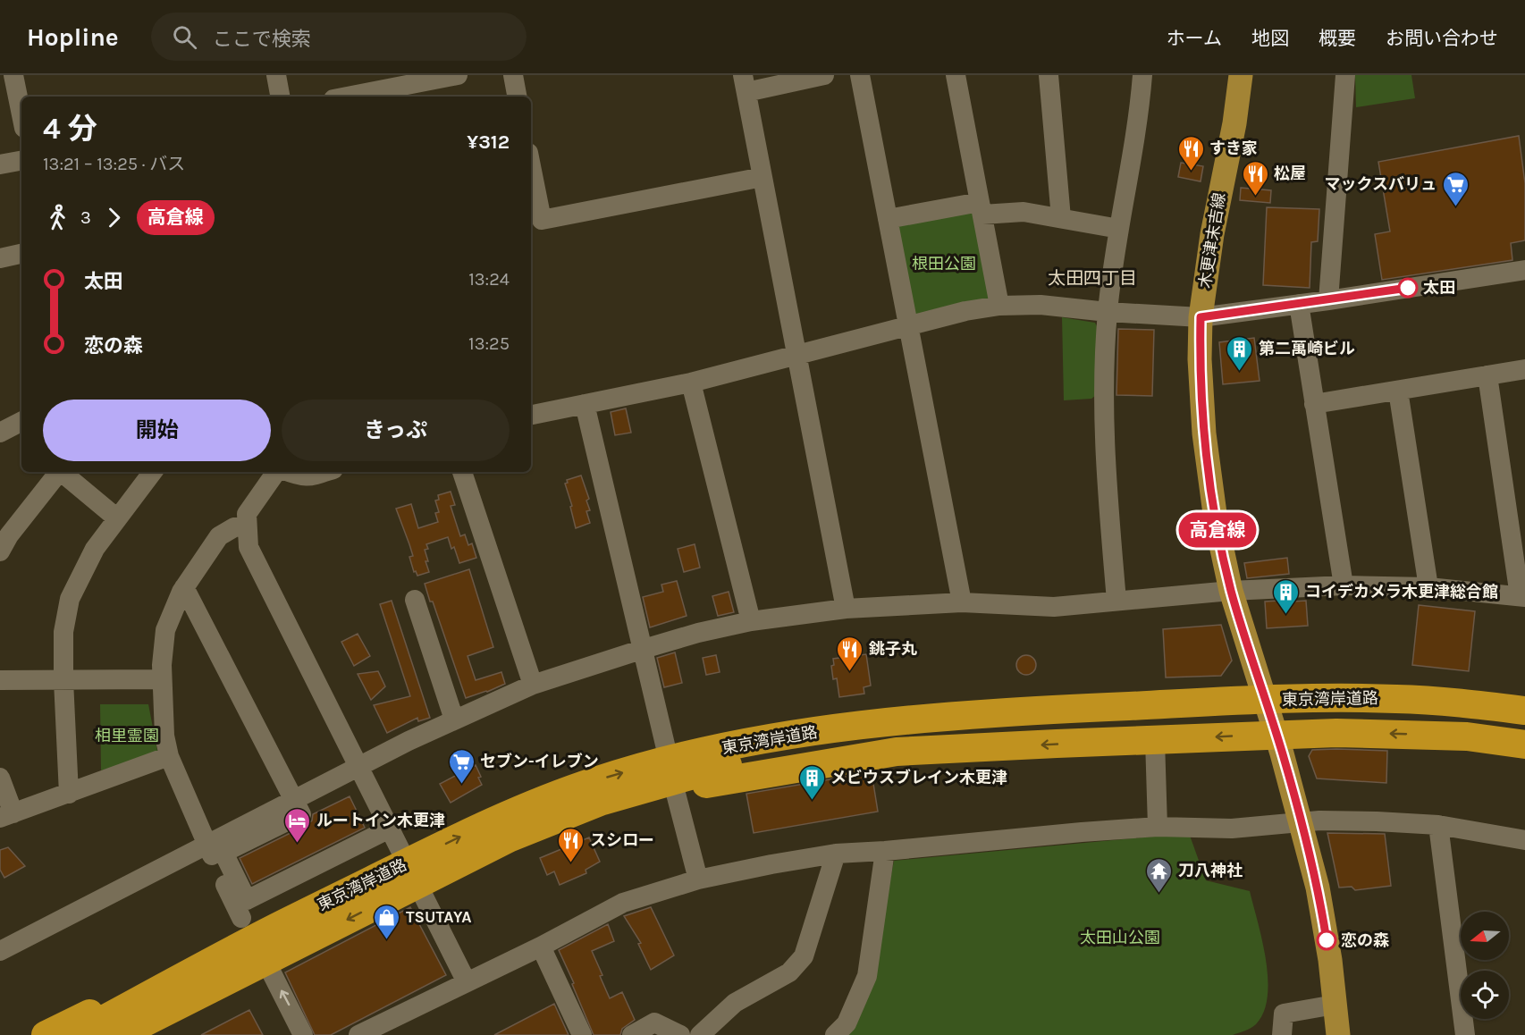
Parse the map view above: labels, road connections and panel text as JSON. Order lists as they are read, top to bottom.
{
  "streets": {
    "highway": ["東京湾岸道路"],
    "main road": ["木更津末吉線"]
  },
  "districts": ["太田四丁目"],
  "parks": ["根田公園", "相里霊園", "太田山公園"],
  "places": {
    "restaurant": [
      "すき家",
      "松屋",
      "銚子丸",
      "スシロー"
    ],
    "supermarket": ["マックスバリュ", "セブン-イレブン"],
    "other": ["太田", "恋の森"],
    "building": ["第二萬崎ビル", "コイデカメラ木更津総合館", "メビウスブレイン木更津"],
    "hotel": ["ルートイン木更津"],
    "temple": ["刀八神社"],
    "shop": ["TSUTAYA"]
  },
  "lines": ["bus line 高倉線"],
  "north": "left",
  "page": {
    "header": "Hopline",
    "search": "ここで検索",
    "nav": [
      "ホーム",
      "地図",
      "概要",
      "お問い合わせ"
    ],
    "on_map": "高倉線",
    "heading": ["4 分", "13:21 – 13:25 · バス", "¥312"],
    "legs": ["3", "高倉線"],
    "list": [
      {
        "name": "太田",
        "value": "13:24"
      },
      {
        "name": "恋の森",
        "value": "13:25"
      }
    ],
    "buttons": ["開始", "きっぷ"]
  }
}
